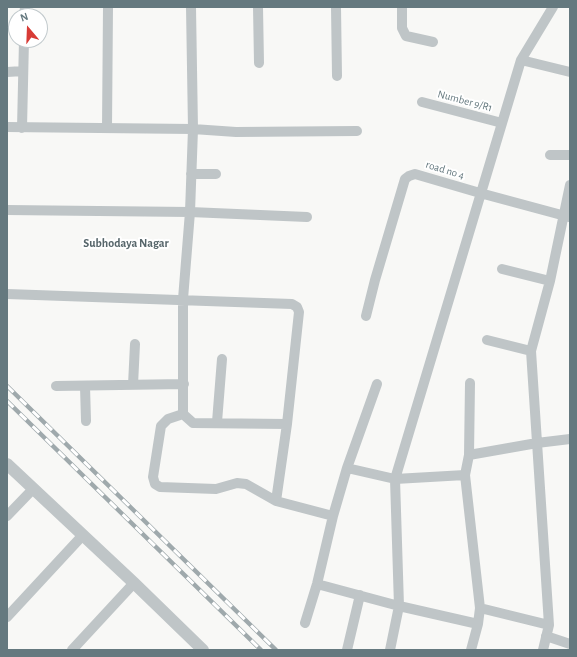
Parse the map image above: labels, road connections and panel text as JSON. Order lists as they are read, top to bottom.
{
  "streets": {
    "street": ["Number 9/R1", "road no 4"]
  },
  "districts": ["Subhodaya Nagar"],
  "north": "top"
}
